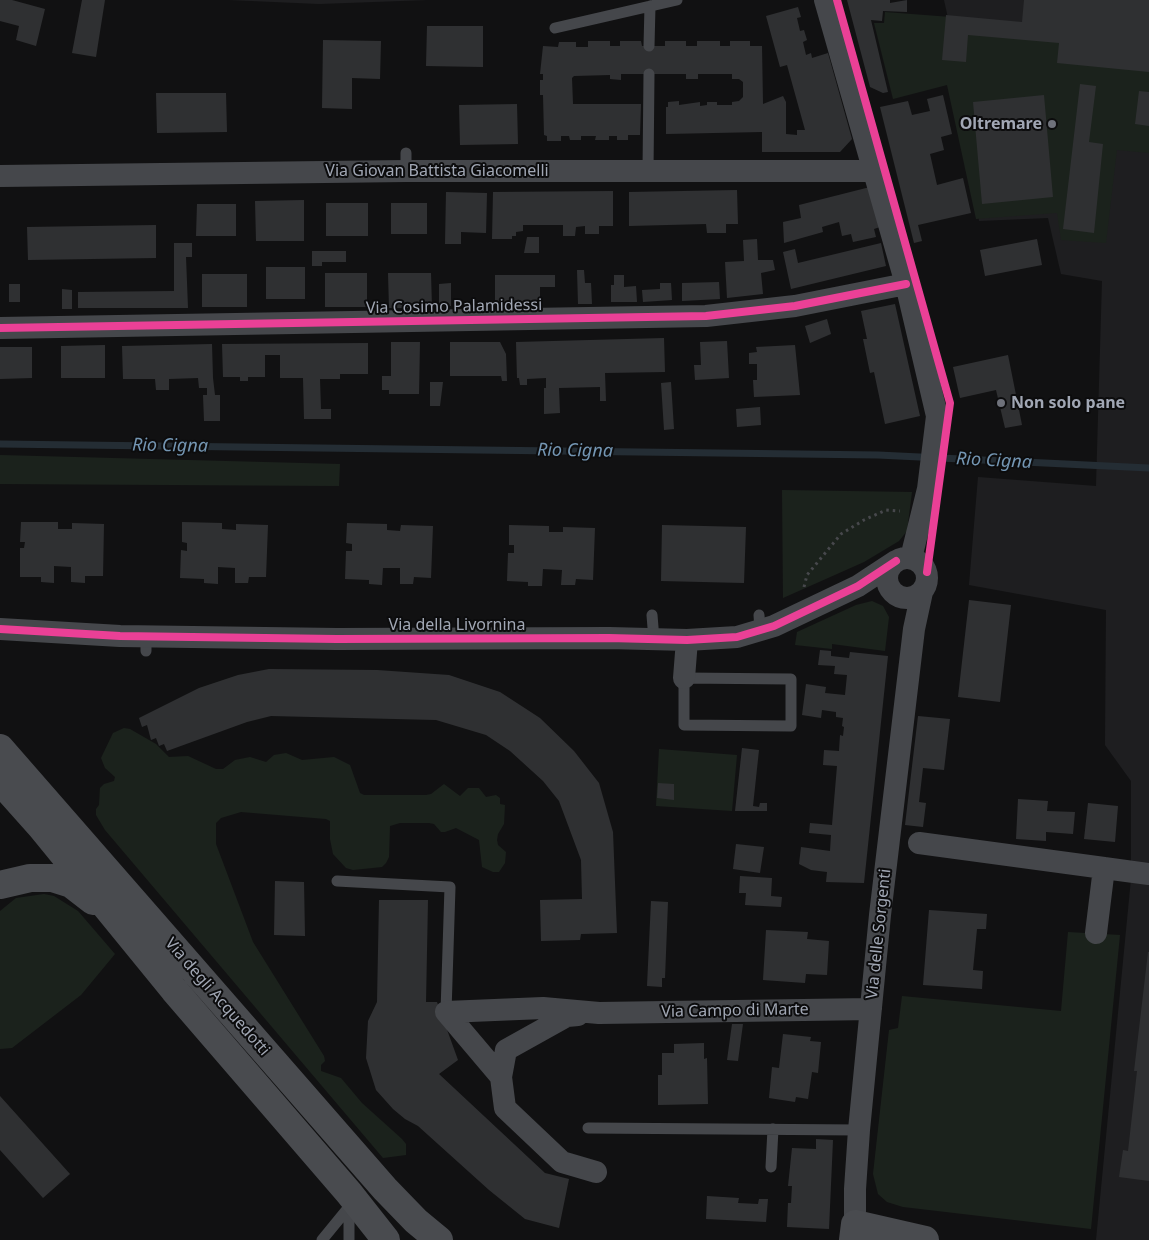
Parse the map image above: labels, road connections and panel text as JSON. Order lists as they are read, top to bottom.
{
  "streets": {
    "main road": ["Via degli Acquedotti"],
    "street": [
      "Via Giovan Battista Giacomelli",
      "Via Cosimo Palamidessi",
      "Via della Livornina",
      "Via delle Sorgenti",
      "Via Campo di Marte"
    ]
  },
  "crossings": [
    ["Via della Livornina", "Via delle Sorgenti"],
    ["Via delle Sorgenti", "Via Campo di Marte"]
  ],
  "water": ["Rio Cigna"],
  "places": ["Oltremare", "Non solo pane"]
}
